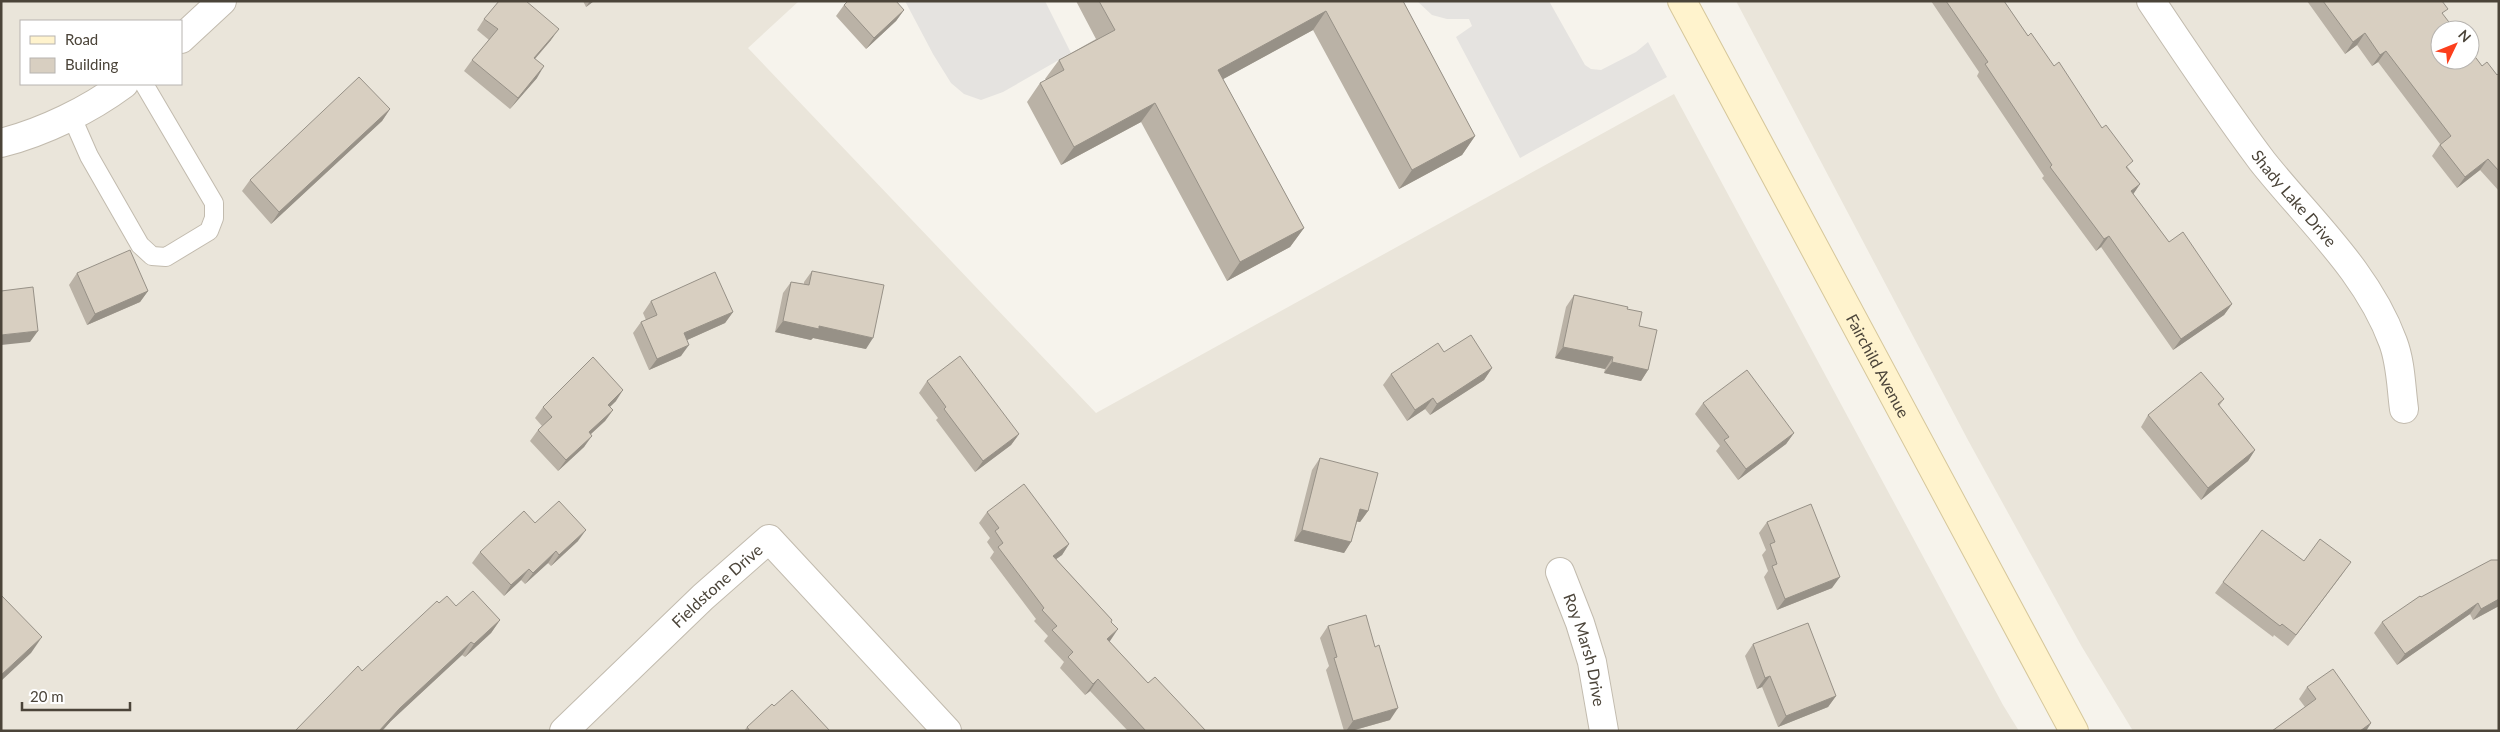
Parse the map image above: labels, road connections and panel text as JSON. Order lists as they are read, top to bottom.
{
  "streets": {
    "main road": ["Fairchild Avenue"],
    "street": ["Shady Lake Drive", "Fieldstone Drive", "Roy Marsh Drive"]
  },
  "legend": ["Road", "Building"],
  "scale_bar": "20 m",
  "north": "top right"
}
